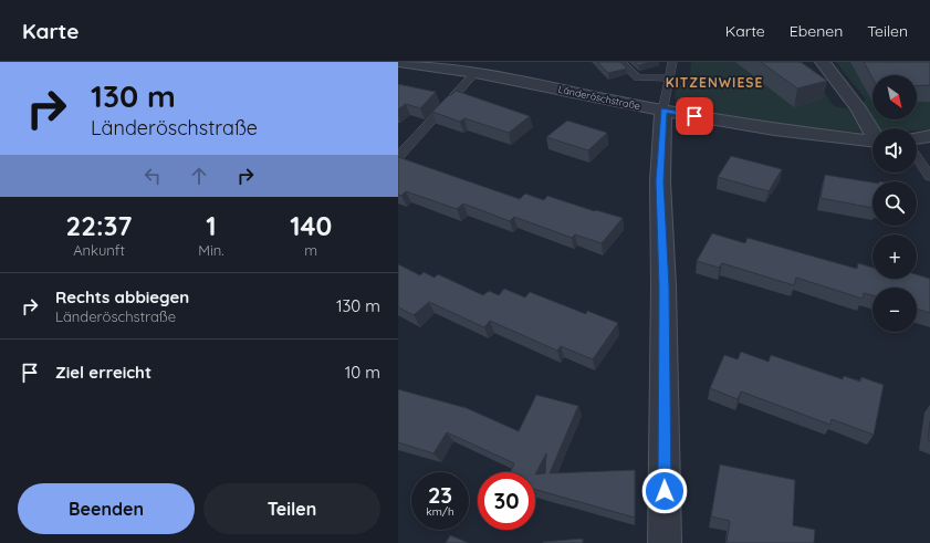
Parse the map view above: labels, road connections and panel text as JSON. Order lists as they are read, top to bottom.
{
  "streets": {
    "street": ["Länderöschstraße"]
  },
  "districts": ["KITZENWIESE"],
  "north": "bottom right",
  "page": {
    "header": "Karte",
    "nav": ["Karte", "Ebenen", "Teilen"],
    "turn": ["130 m", "Länderöschstraße"],
    "map_buttons": ["+", "−"],
    "eta": [
      "22:37",
      "Ankunft",
      "1",
      "Min.",
      "140",
      "m"
    ],
    "list": [
      {
        "name": "Rechts abbiegen",
        "note": "Länderöschstraße",
        "value": "130 m"
      },
      {
        "name": "Ziel erreicht",
        "value": "10 m"
      }
    ],
    "speed": "23 km/h",
    "limit": "30",
    "buttons": ["Beenden", "Teilen"]
  }
}
